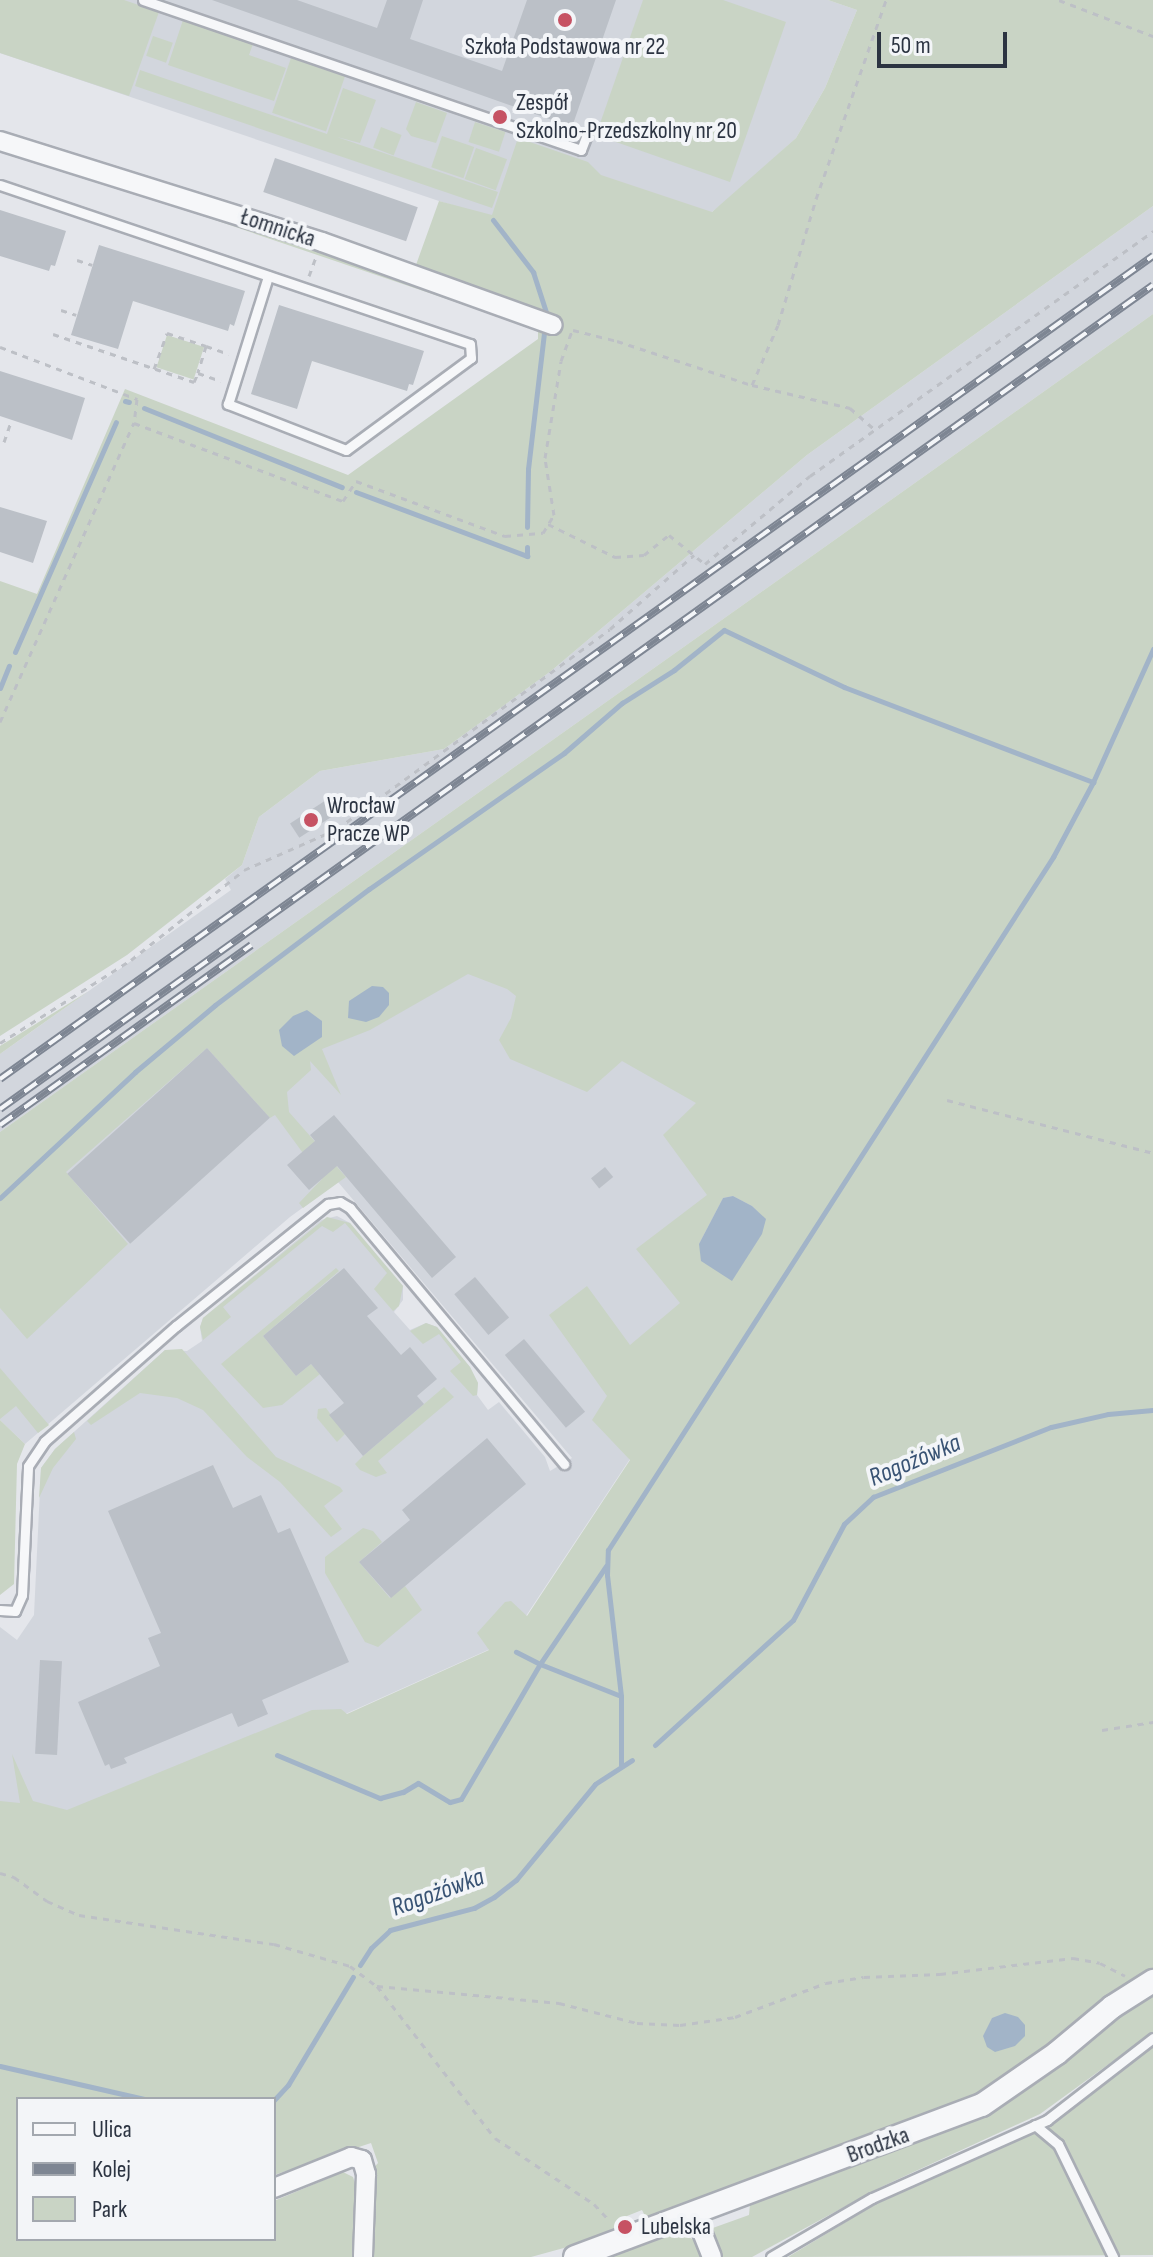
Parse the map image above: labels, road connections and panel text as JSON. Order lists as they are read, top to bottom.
{
  "streets": {
    "street": ["Łomnicka", "Brodzka"]
  },
  "water": ["Rogożówka"],
  "places": [
    "Szkoła Podstawowa nr 22",
    "Zespół Szkolno-Przedszkolny nr 20",
    "Wrocław Pracze WP",
    "Lubelska"
  ],
  "legend": ["Ulica", "Kolej", "Park"],
  "scale_bar": "50 m"
}
